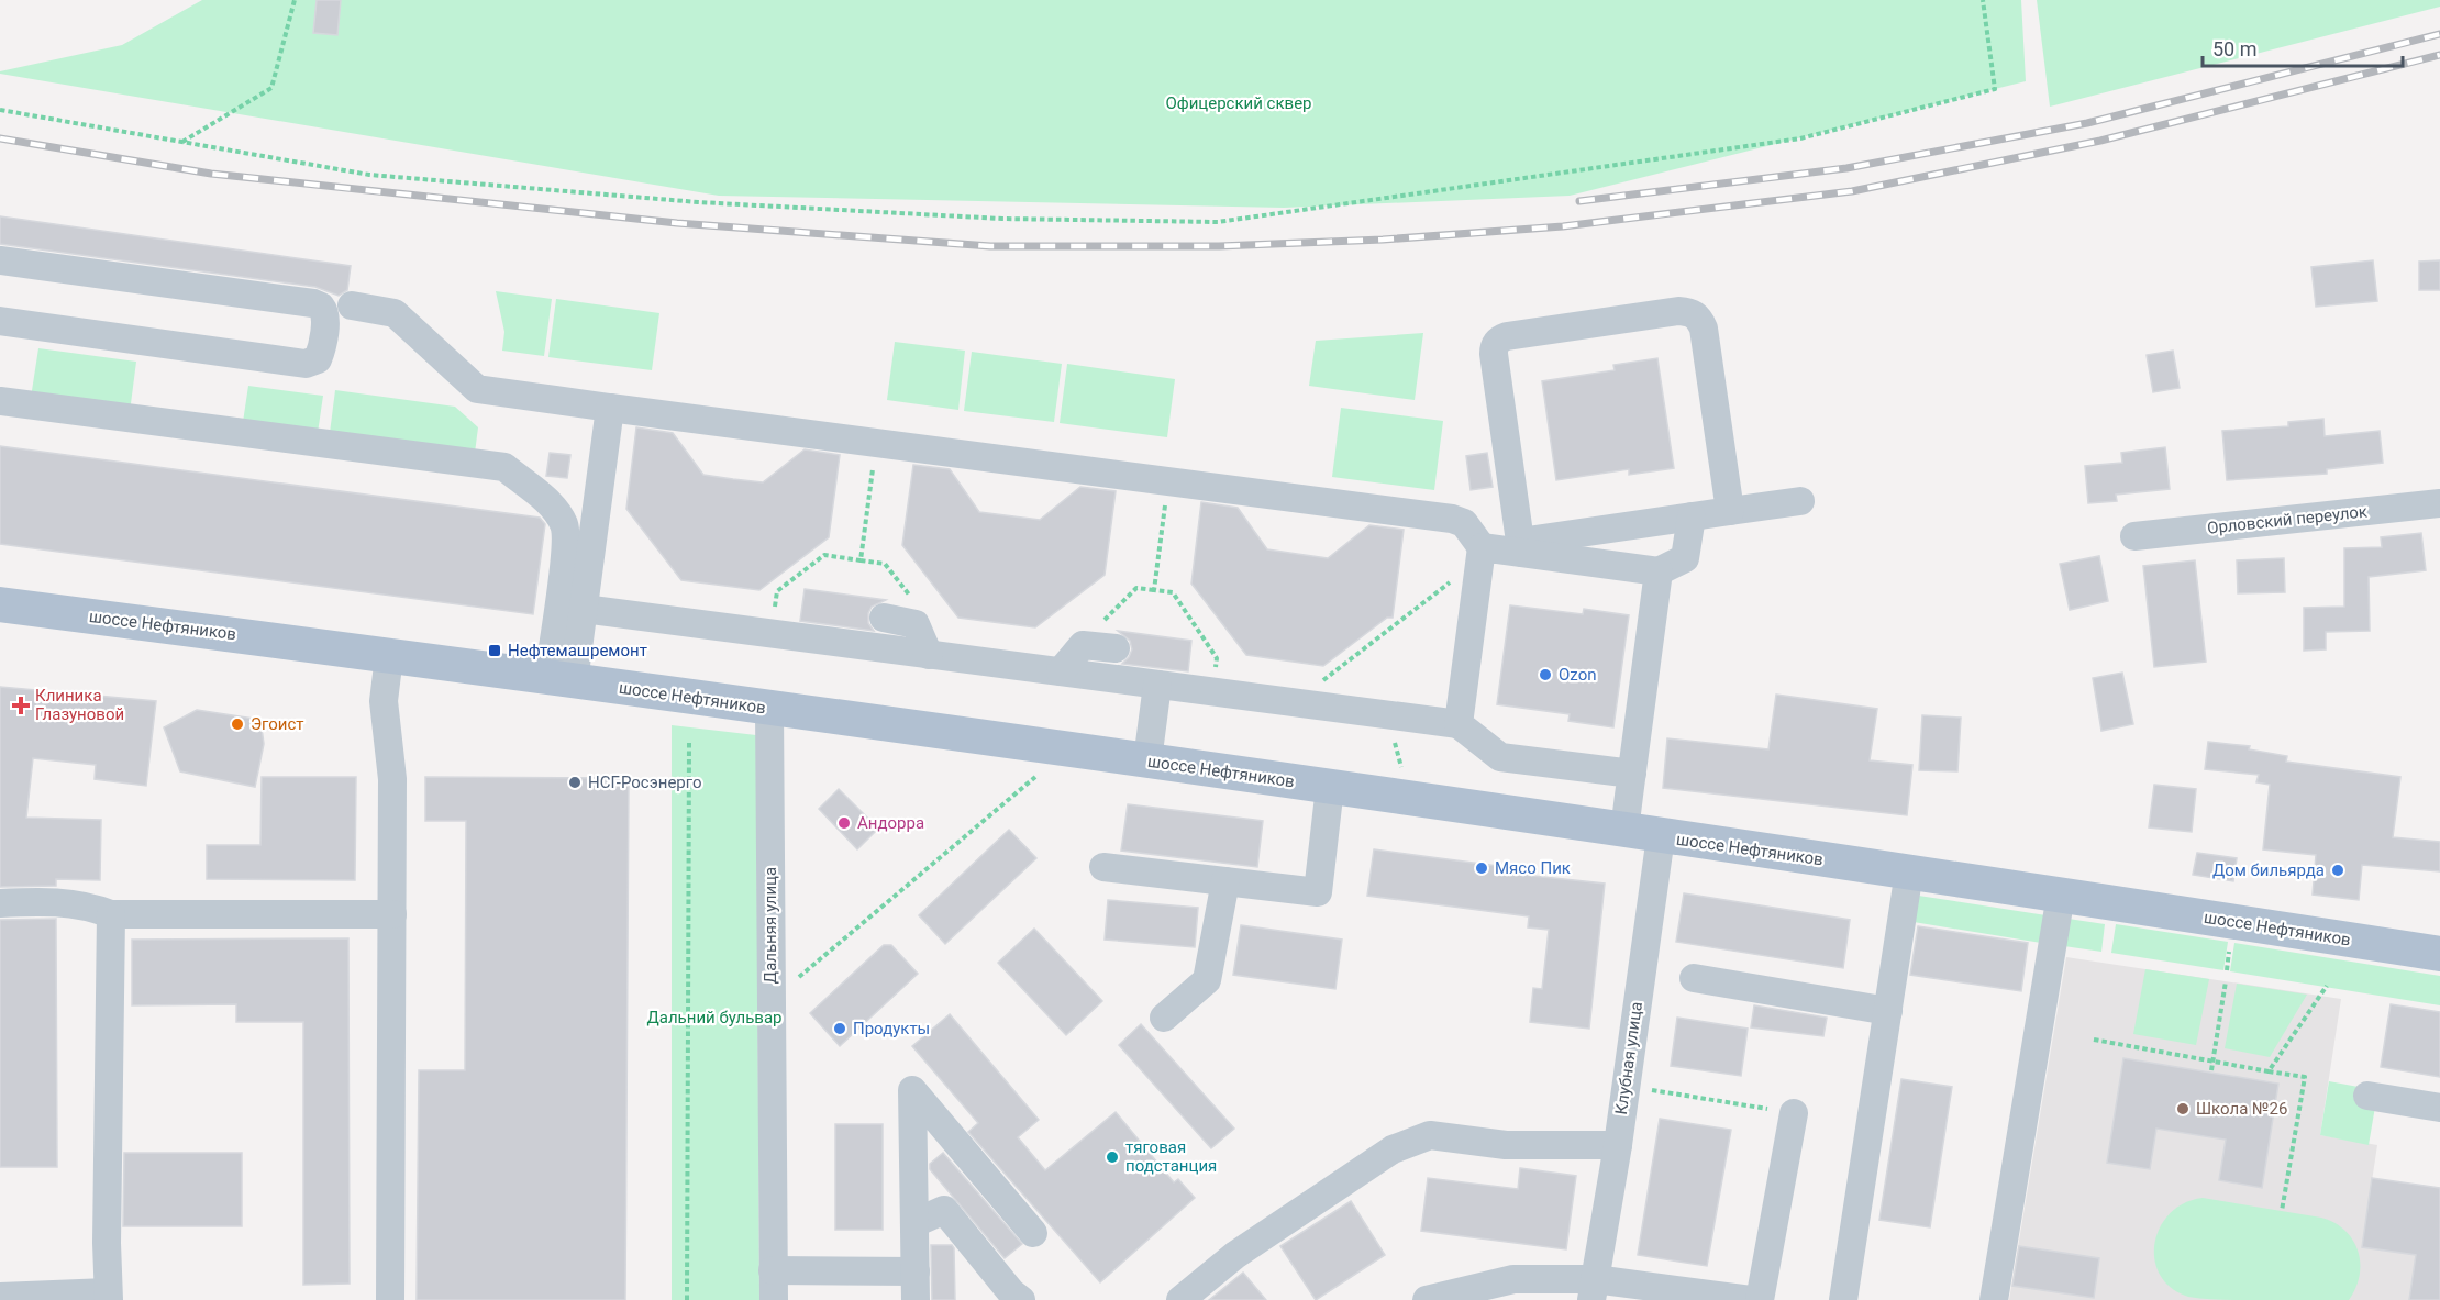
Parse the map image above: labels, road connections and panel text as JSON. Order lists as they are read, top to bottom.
{
  "streets": {
    "main road": ["шоссе Нефтяников"],
    "street": ["Орловский переулок", "Дальняя улица", "Клубная улица"]
  },
  "crossings": [
    ["шоссе Нефтяников", "Дальняя улица"],
    ["шоссе Нефтяников", "Клубная улица"]
  ],
  "parks": ["Офицерский сквер", "Дальний бульвар"],
  "places": {
    "transit": ["Нефтемашремонт"],
    "other": [
      "Ozon",
      "Эгоист",
      "НСГ-Росэнерго",
      "Андорра",
      "Мясо Пик",
      "Дом бильярда",
      "Продукты",
      "Школа №26",
      "тяговая подстанция"
    ],
    "health": ["Клиника Глазуновой"]
  },
  "scale_bar": "50 m"
}
